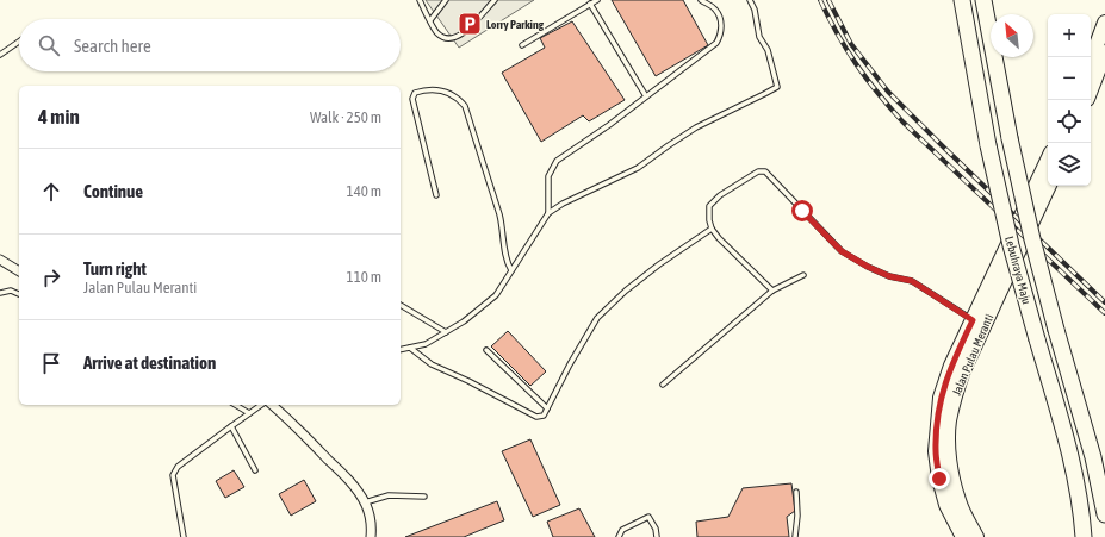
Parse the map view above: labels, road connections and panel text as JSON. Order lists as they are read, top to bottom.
{
  "streets": {
    "highway": ["Lebuhraya Maju"],
    "main road": ["Jalan Pulau Meranti"]
  },
  "places": {
    "parking": ["Lorry Parking"]
  },
  "north": "top left",
  "page": {
    "map_buttons": ["+", "−"],
    "search": "Search here",
    "heading": ["4 min", "Walk · 250 m"],
    "list": [
      ["Continue", "140 m"],
      ["Turn right", "Jalan Pulau Meranti", "110 m"],
      "Arrive at destination"
    ]
  }
}
